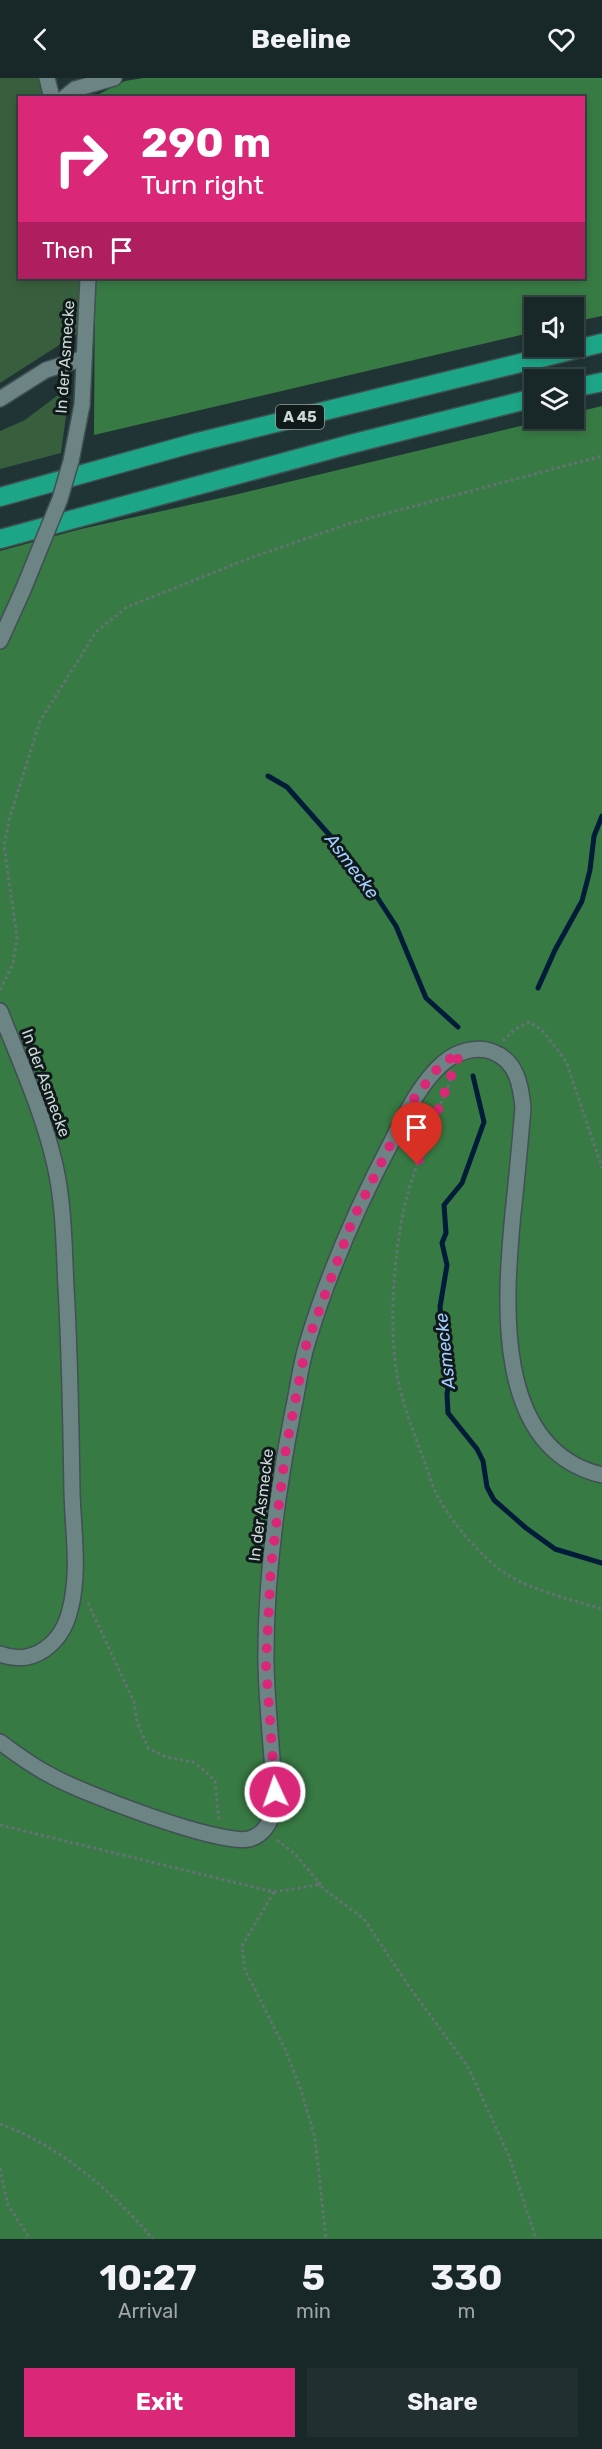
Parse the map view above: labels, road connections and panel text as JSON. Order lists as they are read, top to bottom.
{
  "streets": {
    "highway": ["A 45"],
    "street": ["In der Asmecke"]
  },
  "water": ["Asmecke"],
  "page": {
    "header": "Beeline",
    "turn": ["290 m", "Turn right"],
    "then": "Then",
    "eta": [
      "10:27",
      "Arrival",
      "5",
      "min",
      "330",
      "m"
    ],
    "buttons": ["Exit", "Share"]
  }
}
